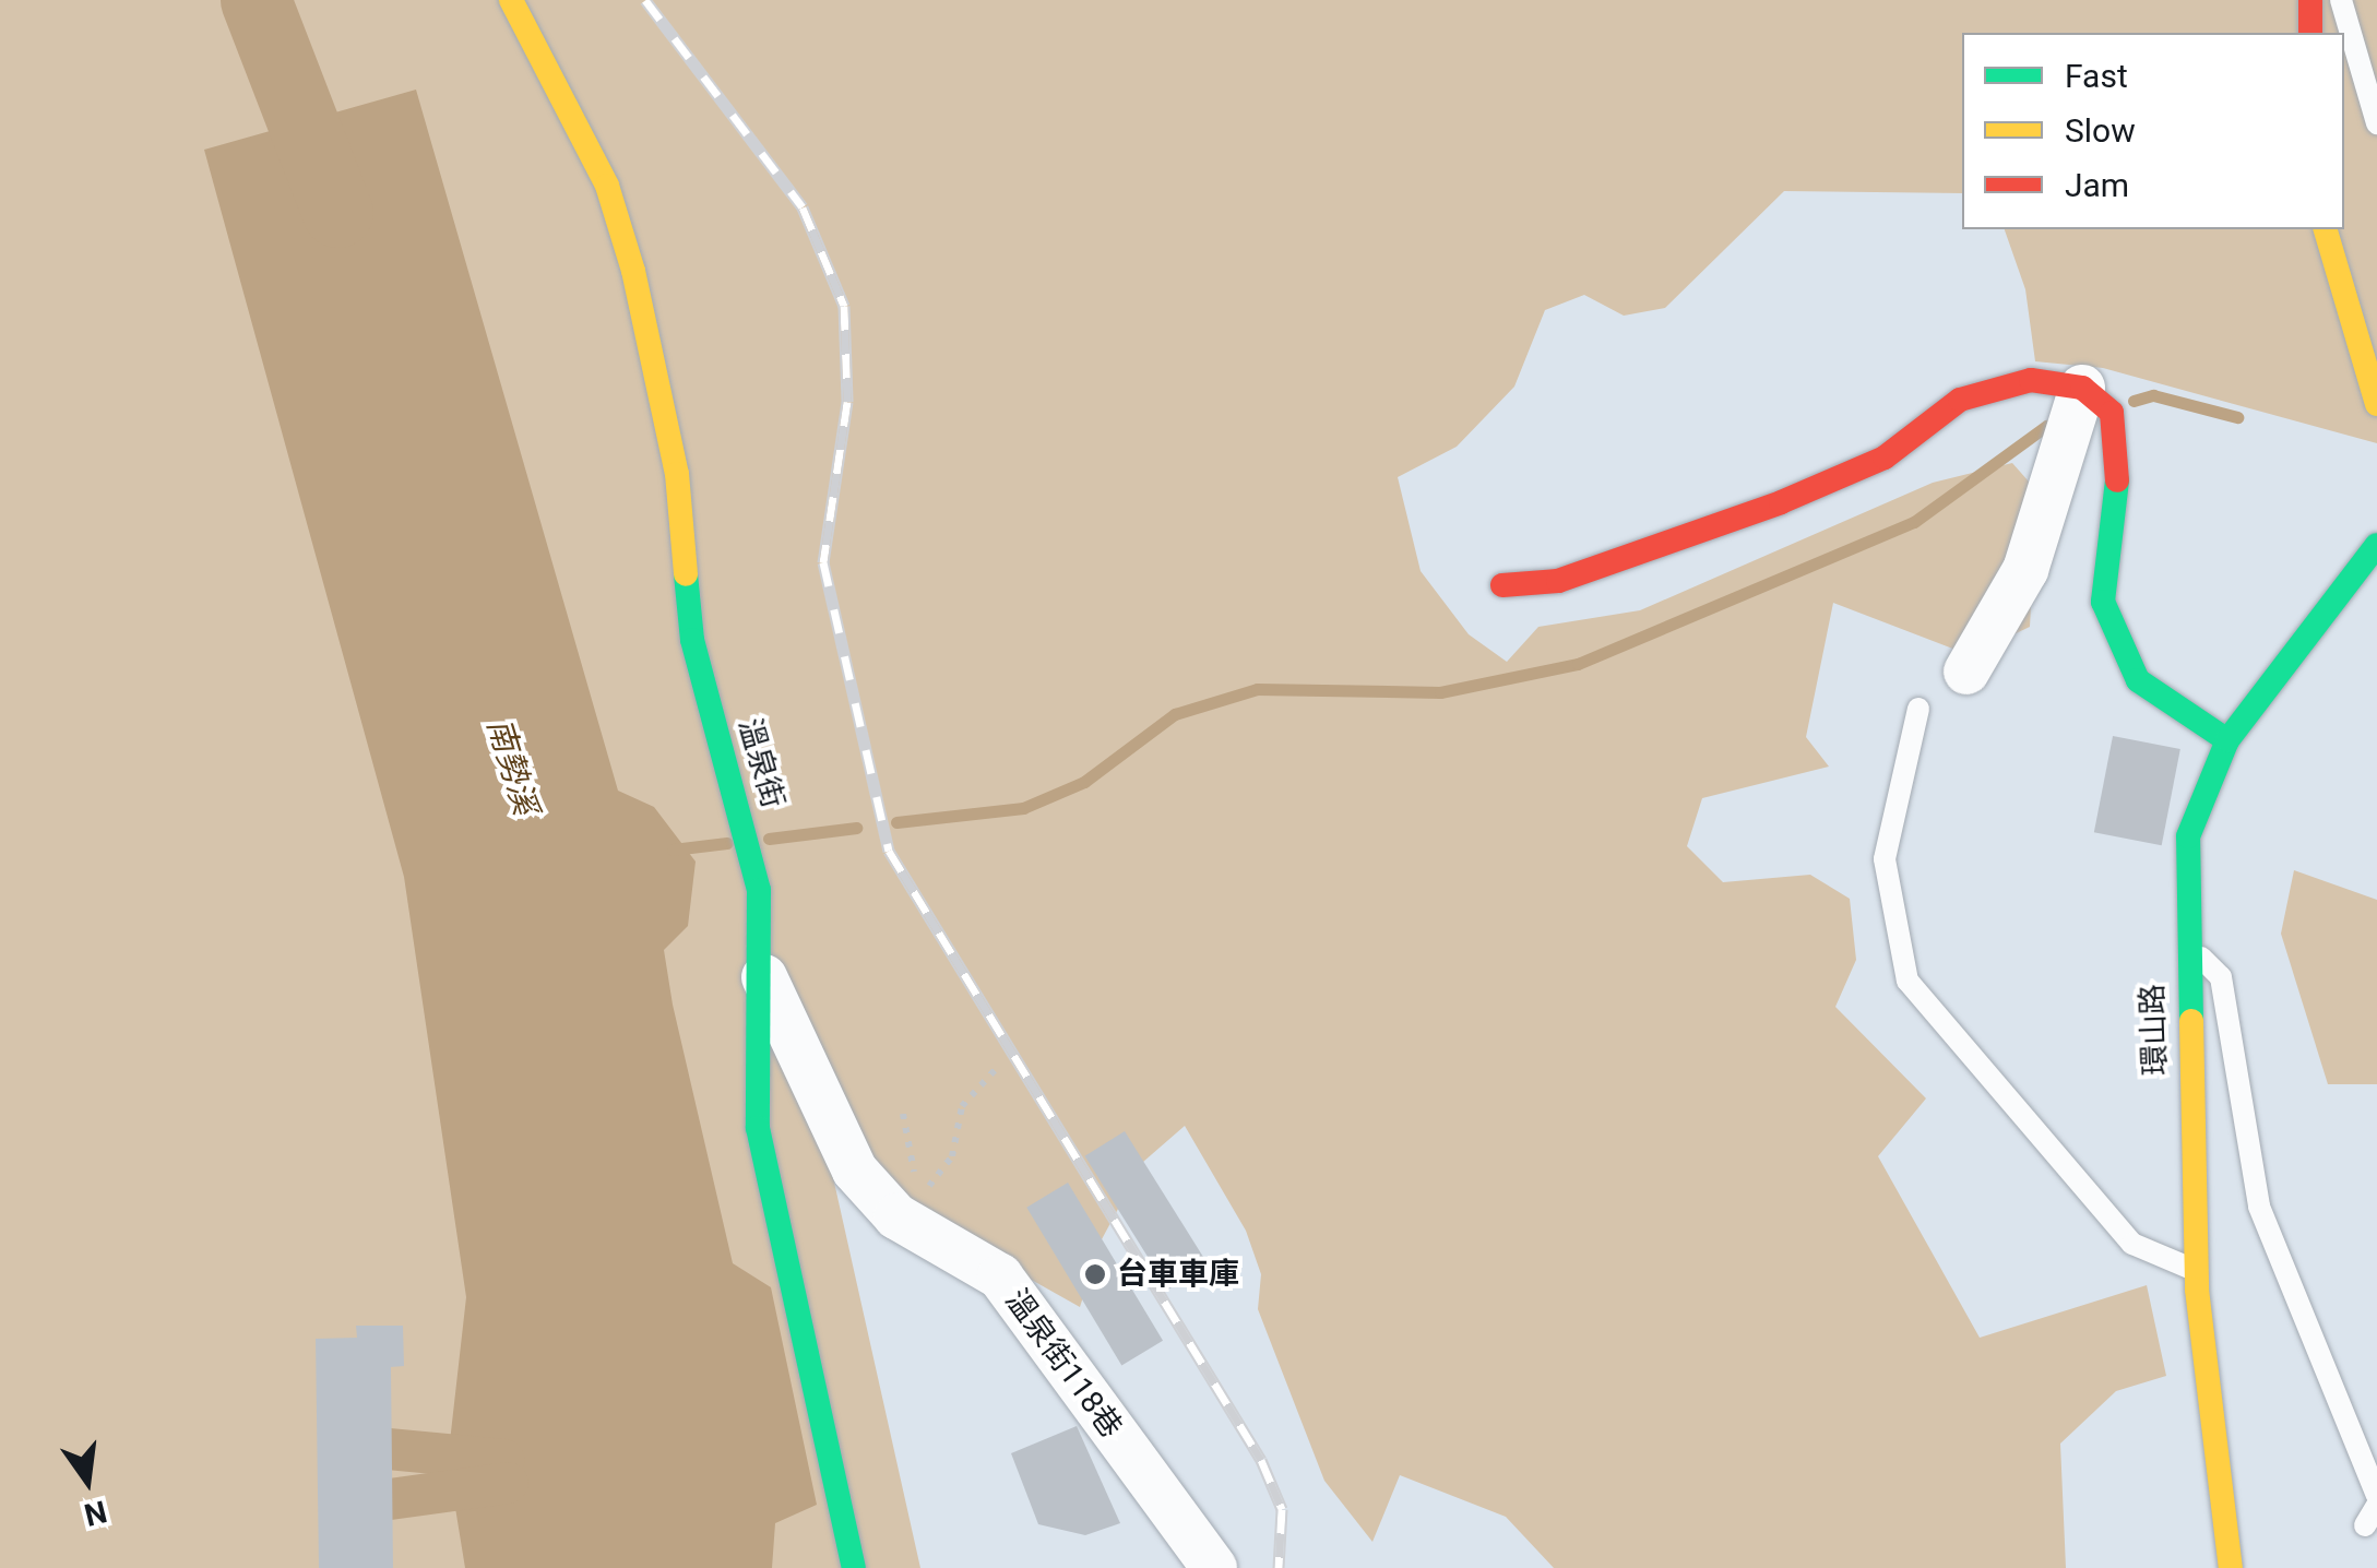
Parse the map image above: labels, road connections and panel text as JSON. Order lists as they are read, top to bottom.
{
  "streets": {
    "street": ["溫泉街", "環山路", "溫泉街118巷"]
  },
  "crossings": [
    ["溫泉街", "溫泉街118巷"]
  ],
  "water": ["南勢溪"],
  "places": ["台車車庫"],
  "legend": ["Fast", "Slow", "Jam"],
  "north": "bottom"
}
